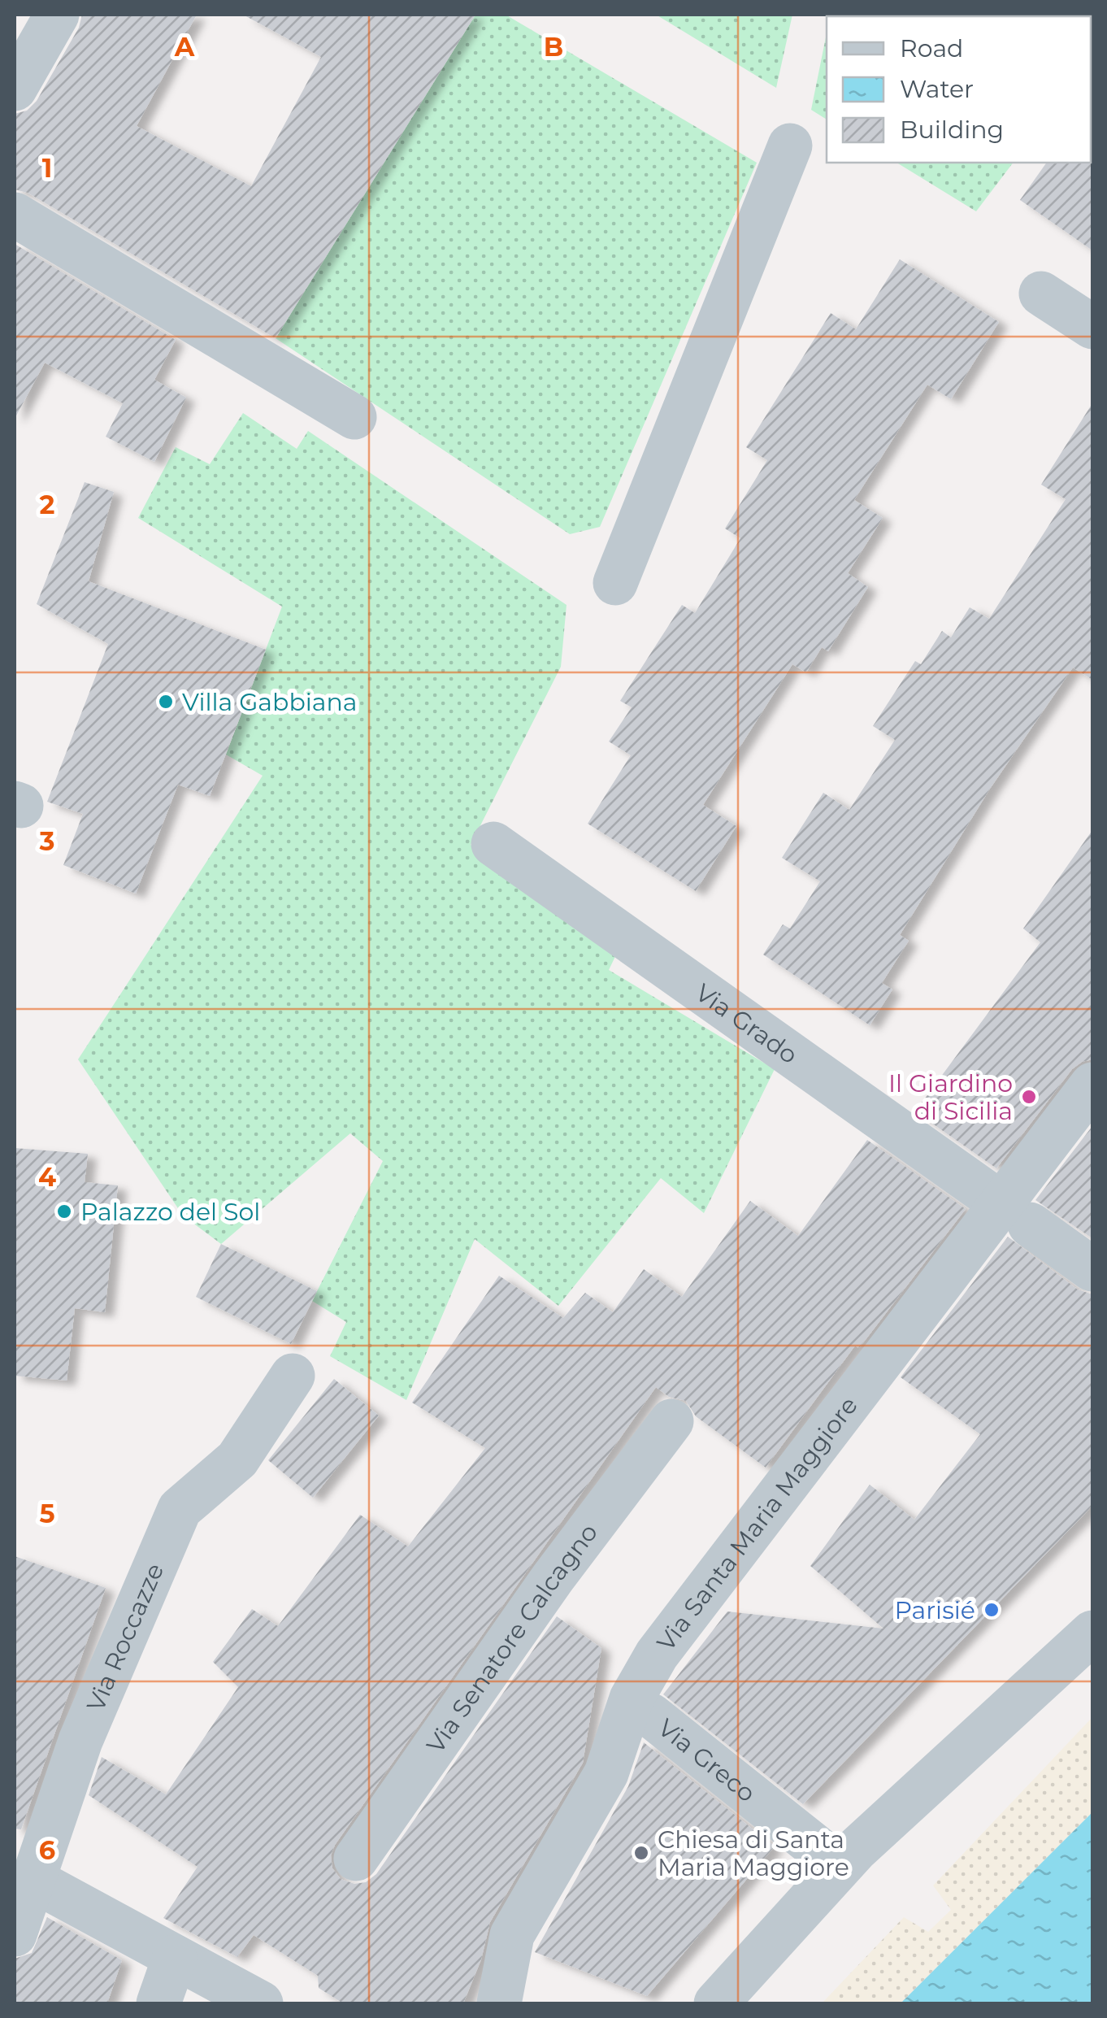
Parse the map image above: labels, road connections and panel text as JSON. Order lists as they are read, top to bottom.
{
  "streets": {
    "street": [
      "Via Grado",
      "Via Santa Maria Maggiore",
      "Via Roccazze",
      "Via Senatore Calcagno",
      "Via Greco"
    ]
  },
  "crossings": [
    ["Via Grado", "Via Santa Maria Maggiore"]
  ],
  "places": [
    "Villa Gabbiana",
    "Il Giardino di Sicilia",
    "Palazzo del Sol",
    "Parisié",
    "Chiesa di Santa Maria Maggiore"
  ],
  "legend": ["Road", "Water", "Building"],
  "grid": {
    "columns": ["A", "B"],
    "rows": [
      "1",
      "2",
      "3",
      "4",
      "5",
      "6"
    ]
  }
}
